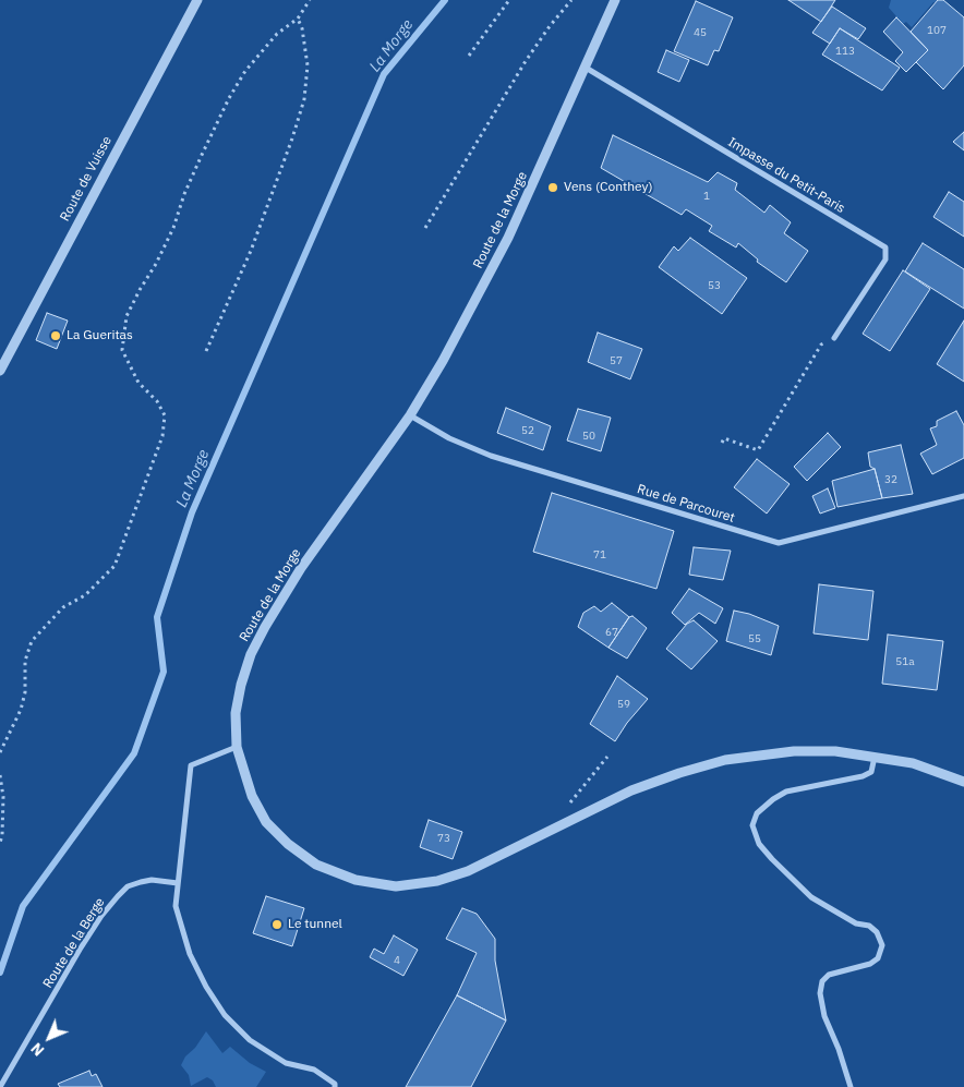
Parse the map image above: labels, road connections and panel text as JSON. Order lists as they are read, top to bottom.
{
  "streets": {
    "street": [
      "Impasse du Petit-Paris",
      "Route de Vuisse",
      "Route de la Morge",
      "Rue de Parcouret",
      "Route de la Berge"
    ]
  },
  "crossings": [
    ["Impasse du Petit-Paris", "Route de la Morge"],
    ["Route de la Morge", "Rue de Parcouret"]
  ],
  "water": ["La Morge"],
  "places": ["Vens (Conthey)", "La Gueritas", "Le tunnel"],
  "house_numbers": [
    "107",
    "45",
    "113",
    "1",
    "53",
    "57",
    "52",
    "50",
    "32",
    "71",
    "67",
    "55",
    "51a",
    "59",
    "73",
    "4"
  ],
  "north": "bottom left"
}
